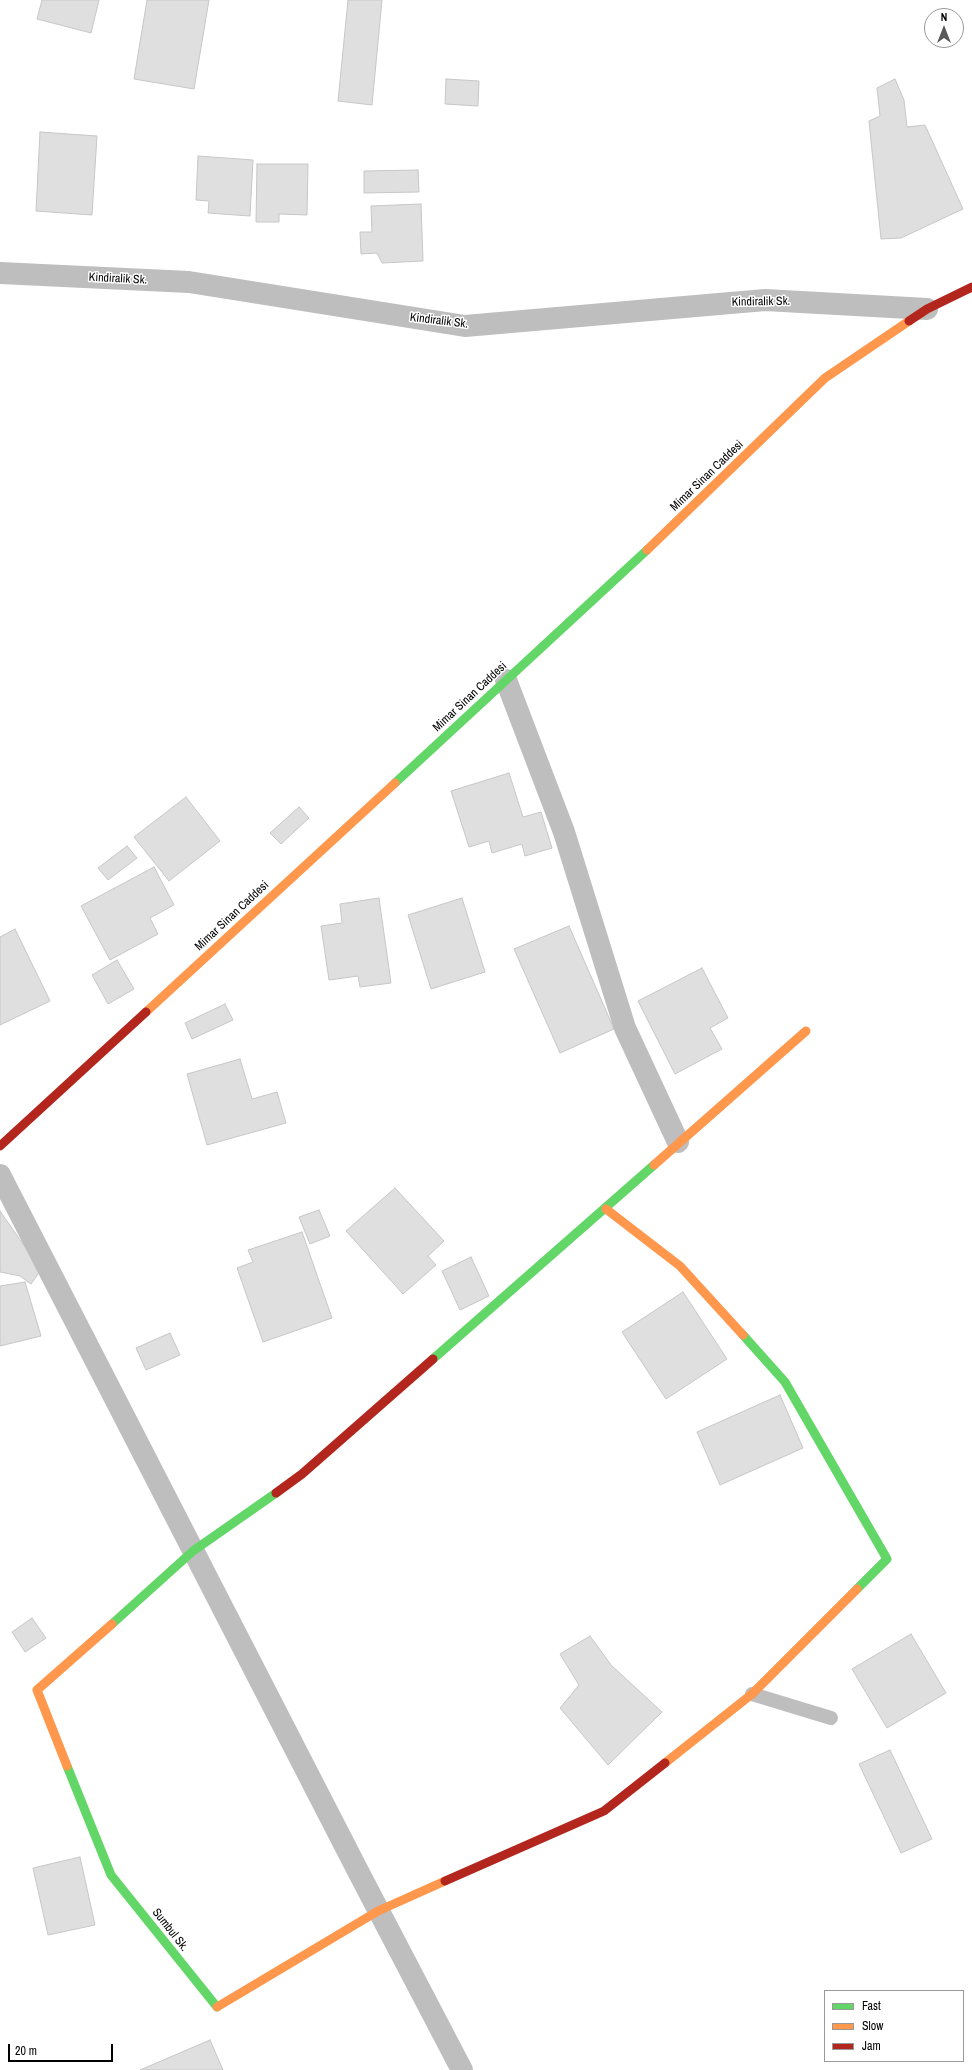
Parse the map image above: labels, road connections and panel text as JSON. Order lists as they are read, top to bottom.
{
  "streets": {
    "street": ["Kindiralik Sk.", "Mimar Sinan Caddesi", "Sumbul Sk."]
  },
  "crossings": [
    ["Kindiralik Sk.", "Mimar Sinan Caddesi"]
  ],
  "legend": ["Fast", "Slow", "Jam"],
  "scale_bar": "20 m",
  "north": "top"
}
